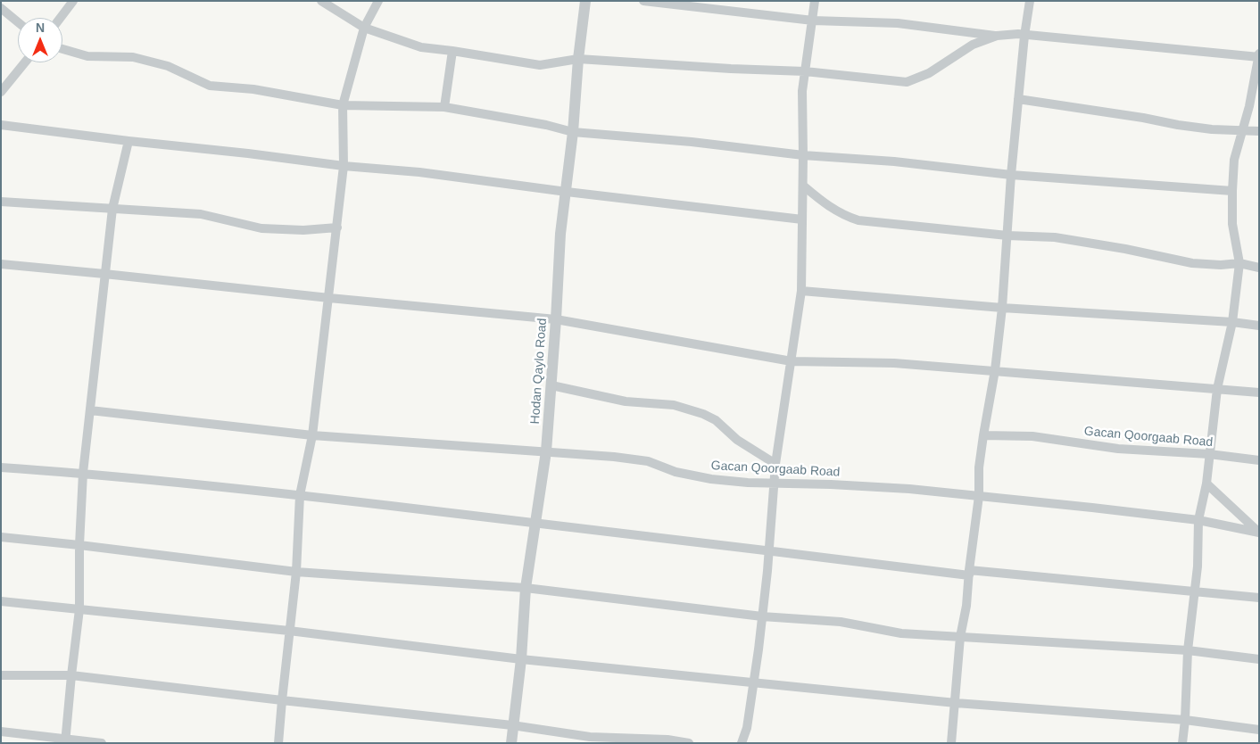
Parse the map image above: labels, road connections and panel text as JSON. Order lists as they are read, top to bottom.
{
  "streets": {
    "street": ["Hodan Qaylo Road", "Gacan Qoorgaab Road"]
  },
  "crossings": [
    ["Hodan Qaylo Road", "Gacan Qoorgaab Road"]
  ],
  "north": "top"
}
